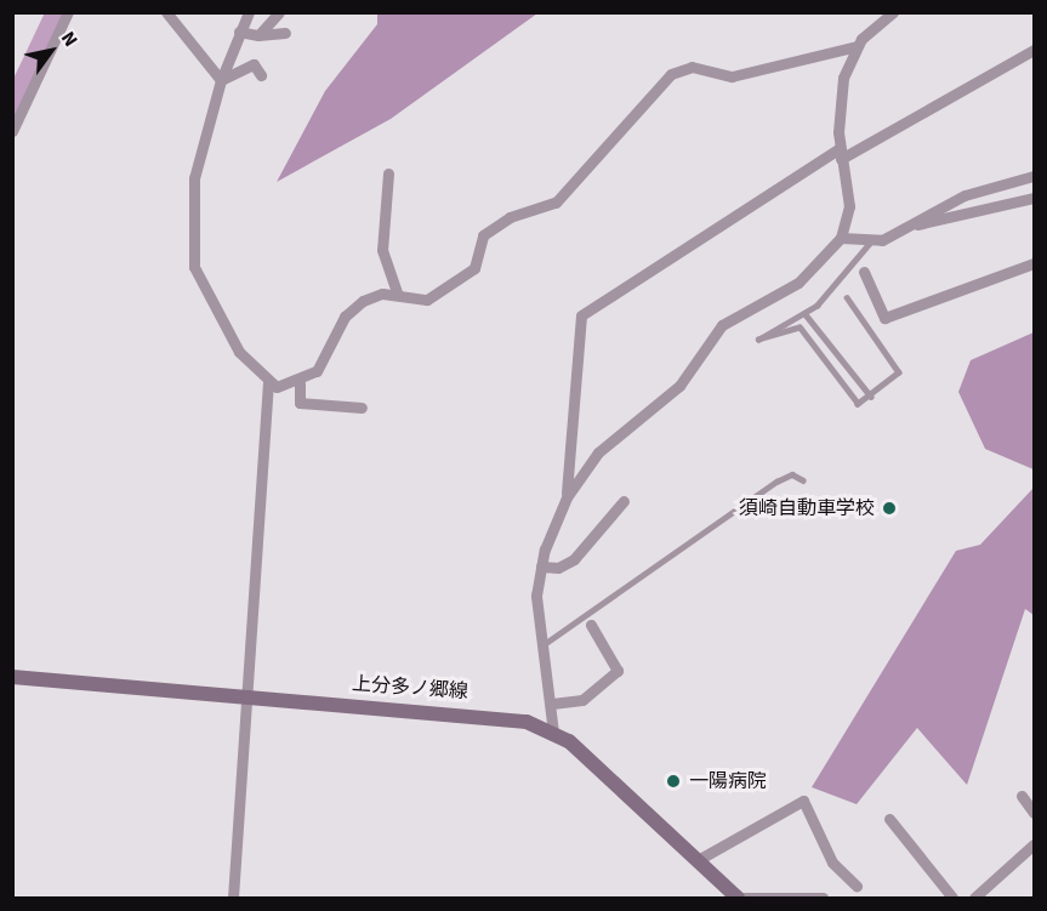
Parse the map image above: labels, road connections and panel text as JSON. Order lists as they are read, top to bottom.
{
  "streets": {
    "main road": ["上分多ノ郷線"]
  },
  "places": ["須崎自動車学校", "一陽病院"],
  "north": "top right"
}
